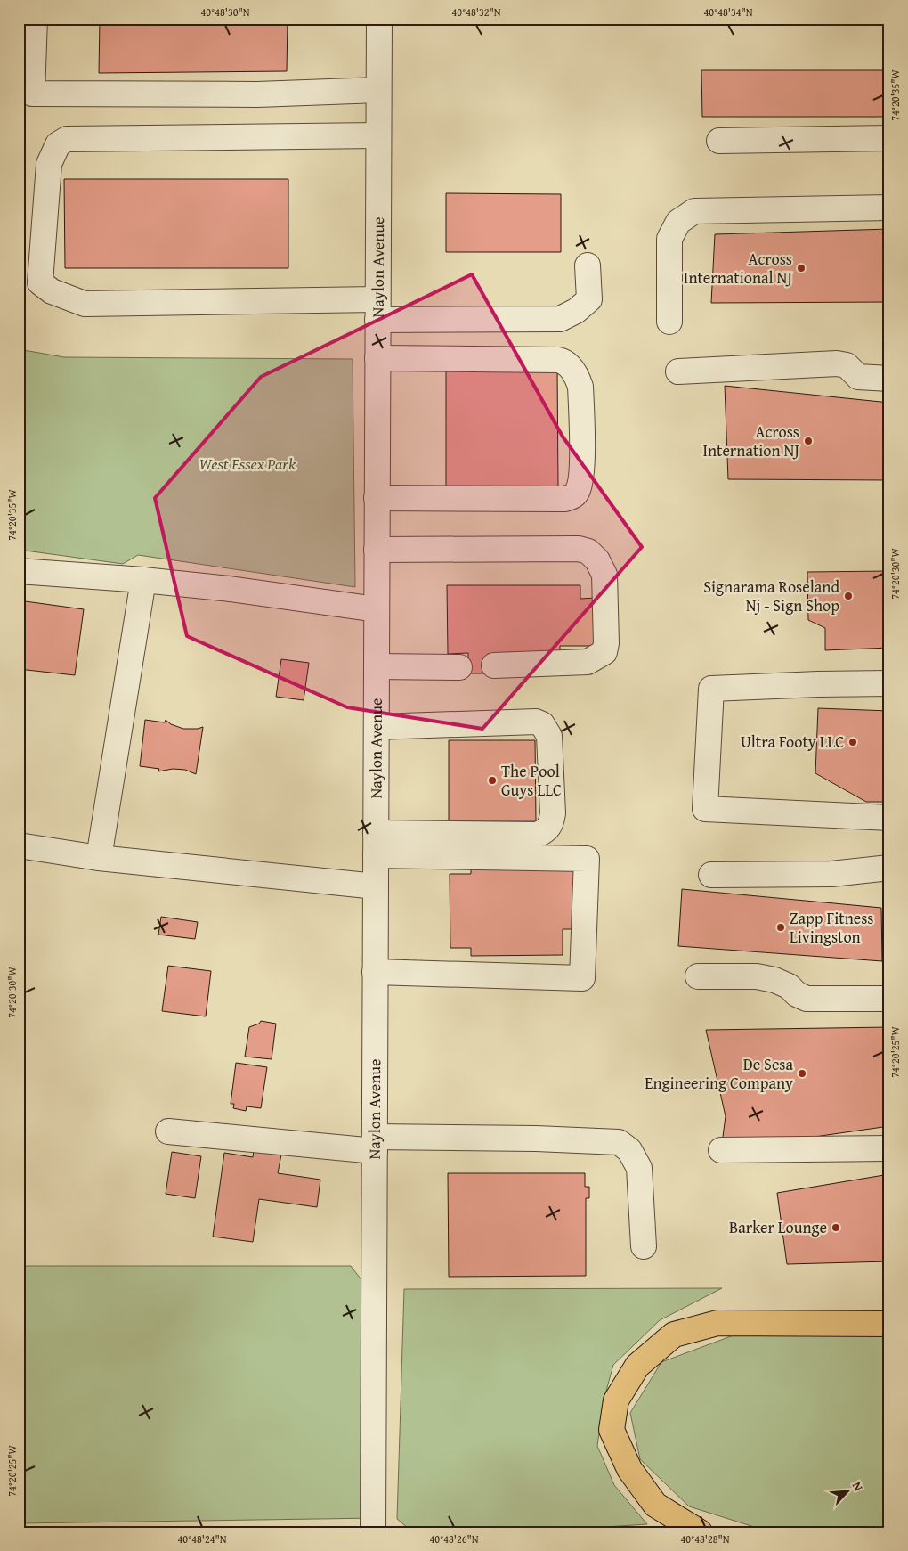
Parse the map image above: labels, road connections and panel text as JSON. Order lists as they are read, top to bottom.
{
  "streets": {
    "street": ["Naylon Avenue"]
  },
  "parks": ["West Essex Park"],
  "places": [
    "Across International NJ",
    "Across Internation NJ",
    "Signarama Roseland Nj - Sign Shop",
    "Ultra Footy LLC",
    "The Pool Guys LLC",
    "Zapp Fitness Livingston",
    "De Sesa Engineering Company",
    "Barker Lounge"
  ],
  "north": "top right",
  "coordinates": [
    "40°48'30\"N",
    "40°48'32\"N",
    "40°48'34\"N",
    "74°20'35\"W",
    "74°20'30\"W",
    "74°20'25\"W",
    "40°48'24\"N",
    "40°48'26\"N",
    "40°48'28\"N"
  ]
}
